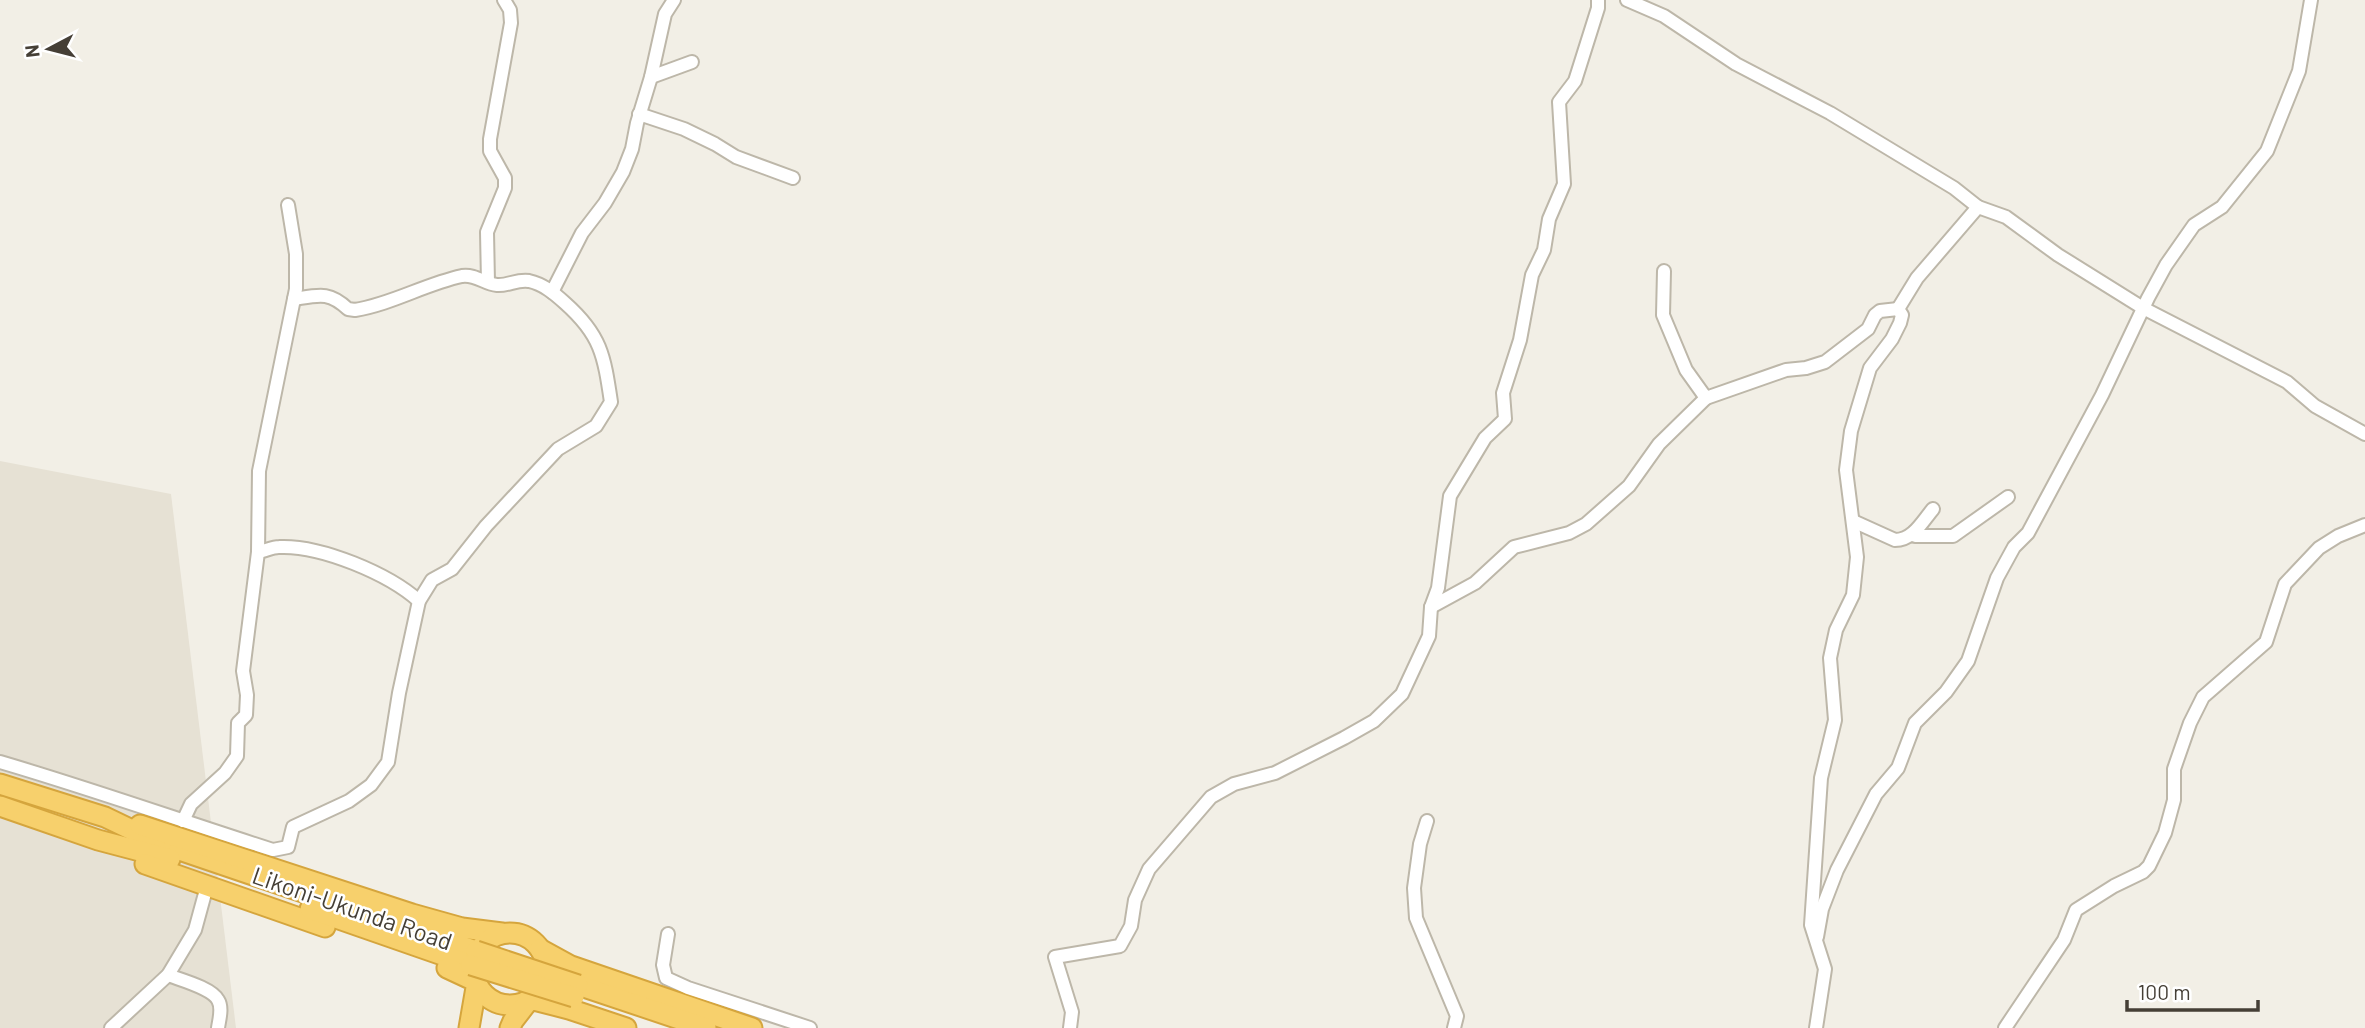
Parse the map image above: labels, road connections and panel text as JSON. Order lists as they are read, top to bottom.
{
  "streets": {
    "highway": ["Likoni-Ukunda Road"]
  },
  "scale_bar": "100 m",
  "north": "left"
}
